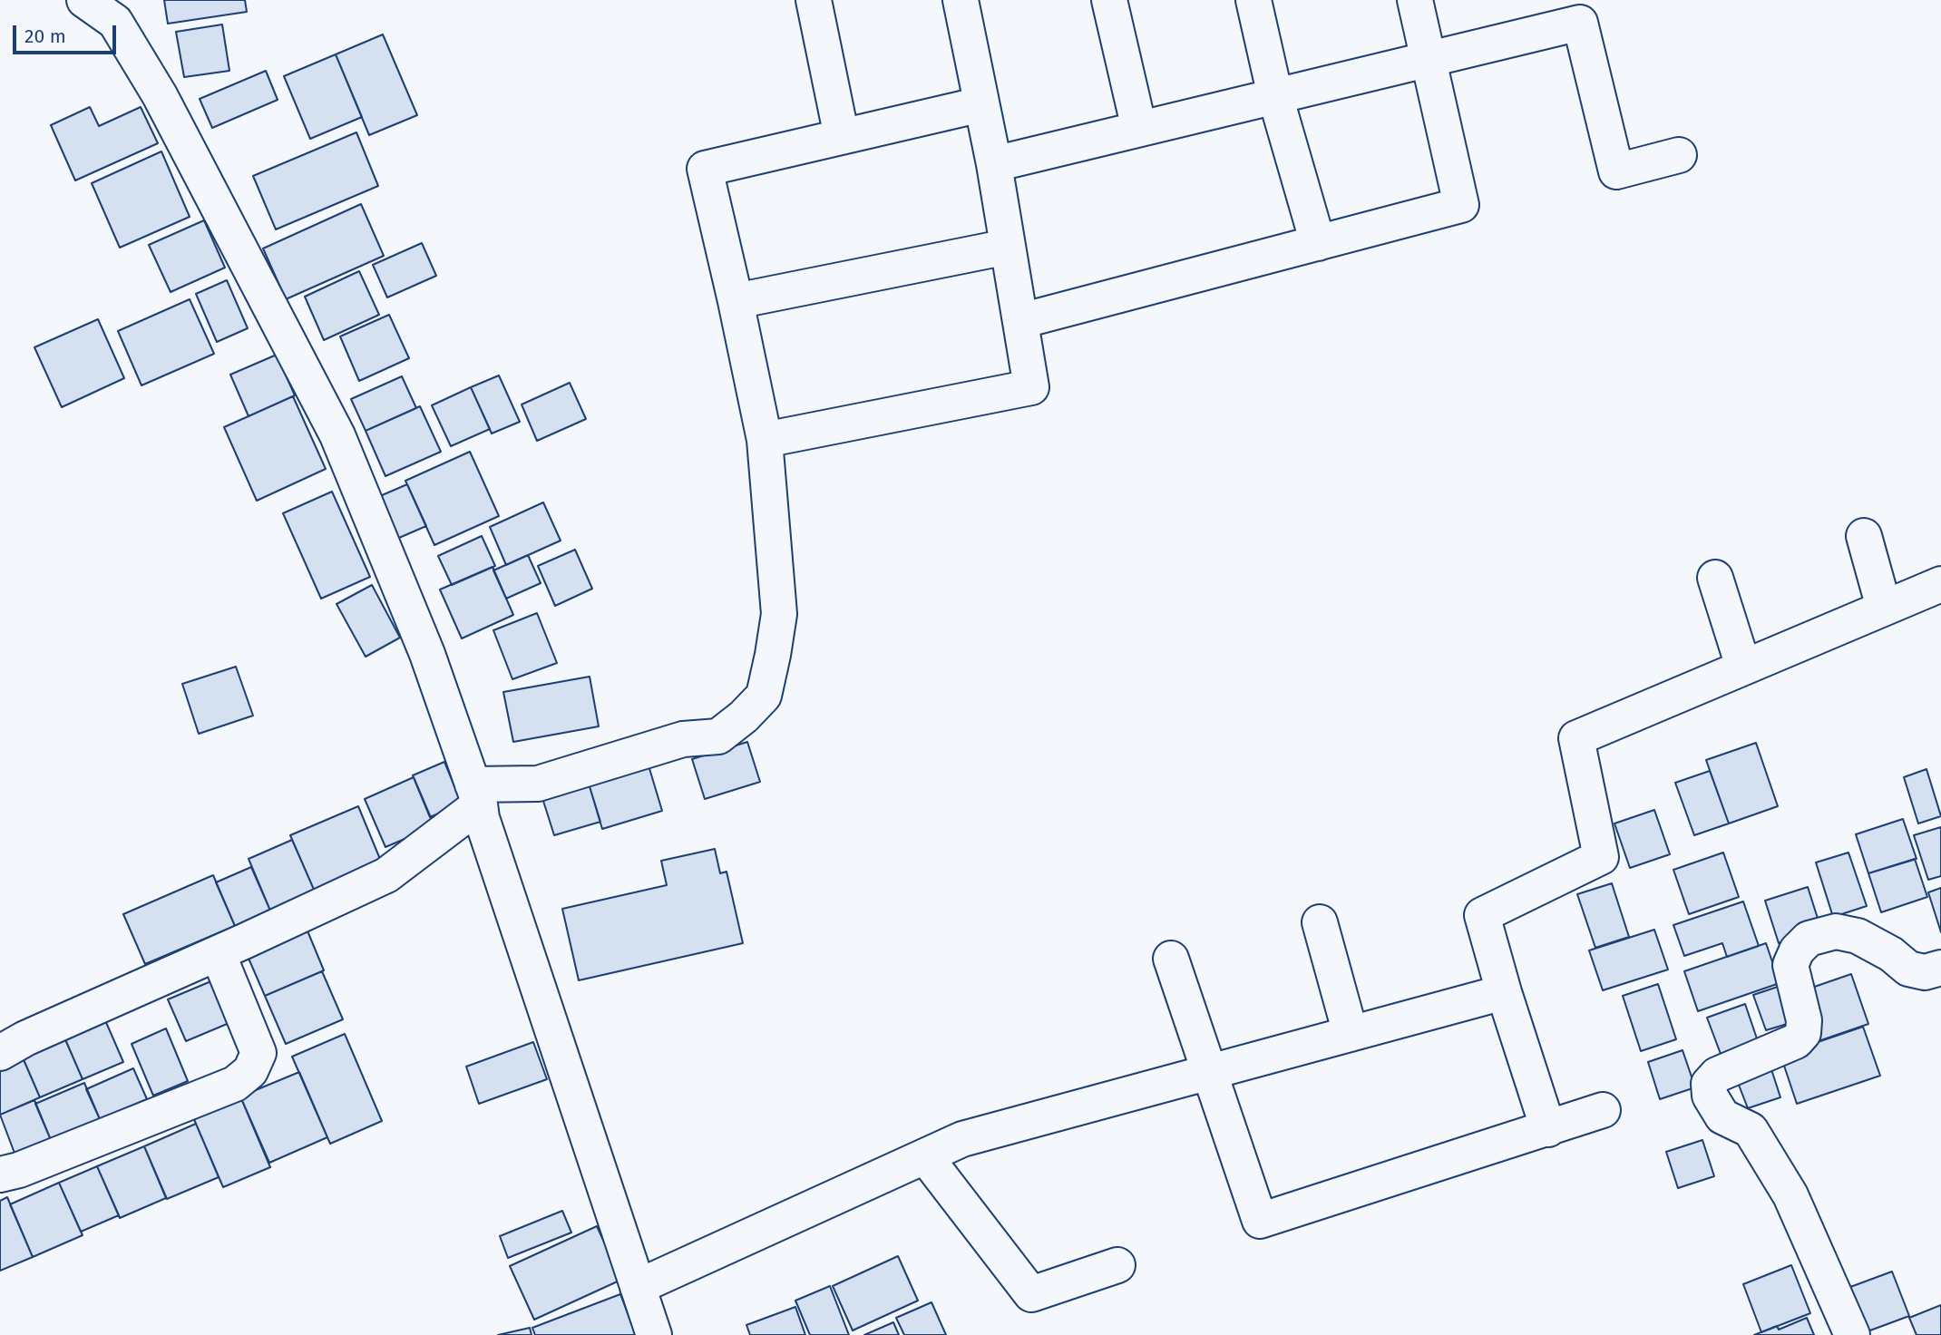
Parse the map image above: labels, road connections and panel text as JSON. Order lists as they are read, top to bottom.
{
  "scale_bar": "20 m"
}
